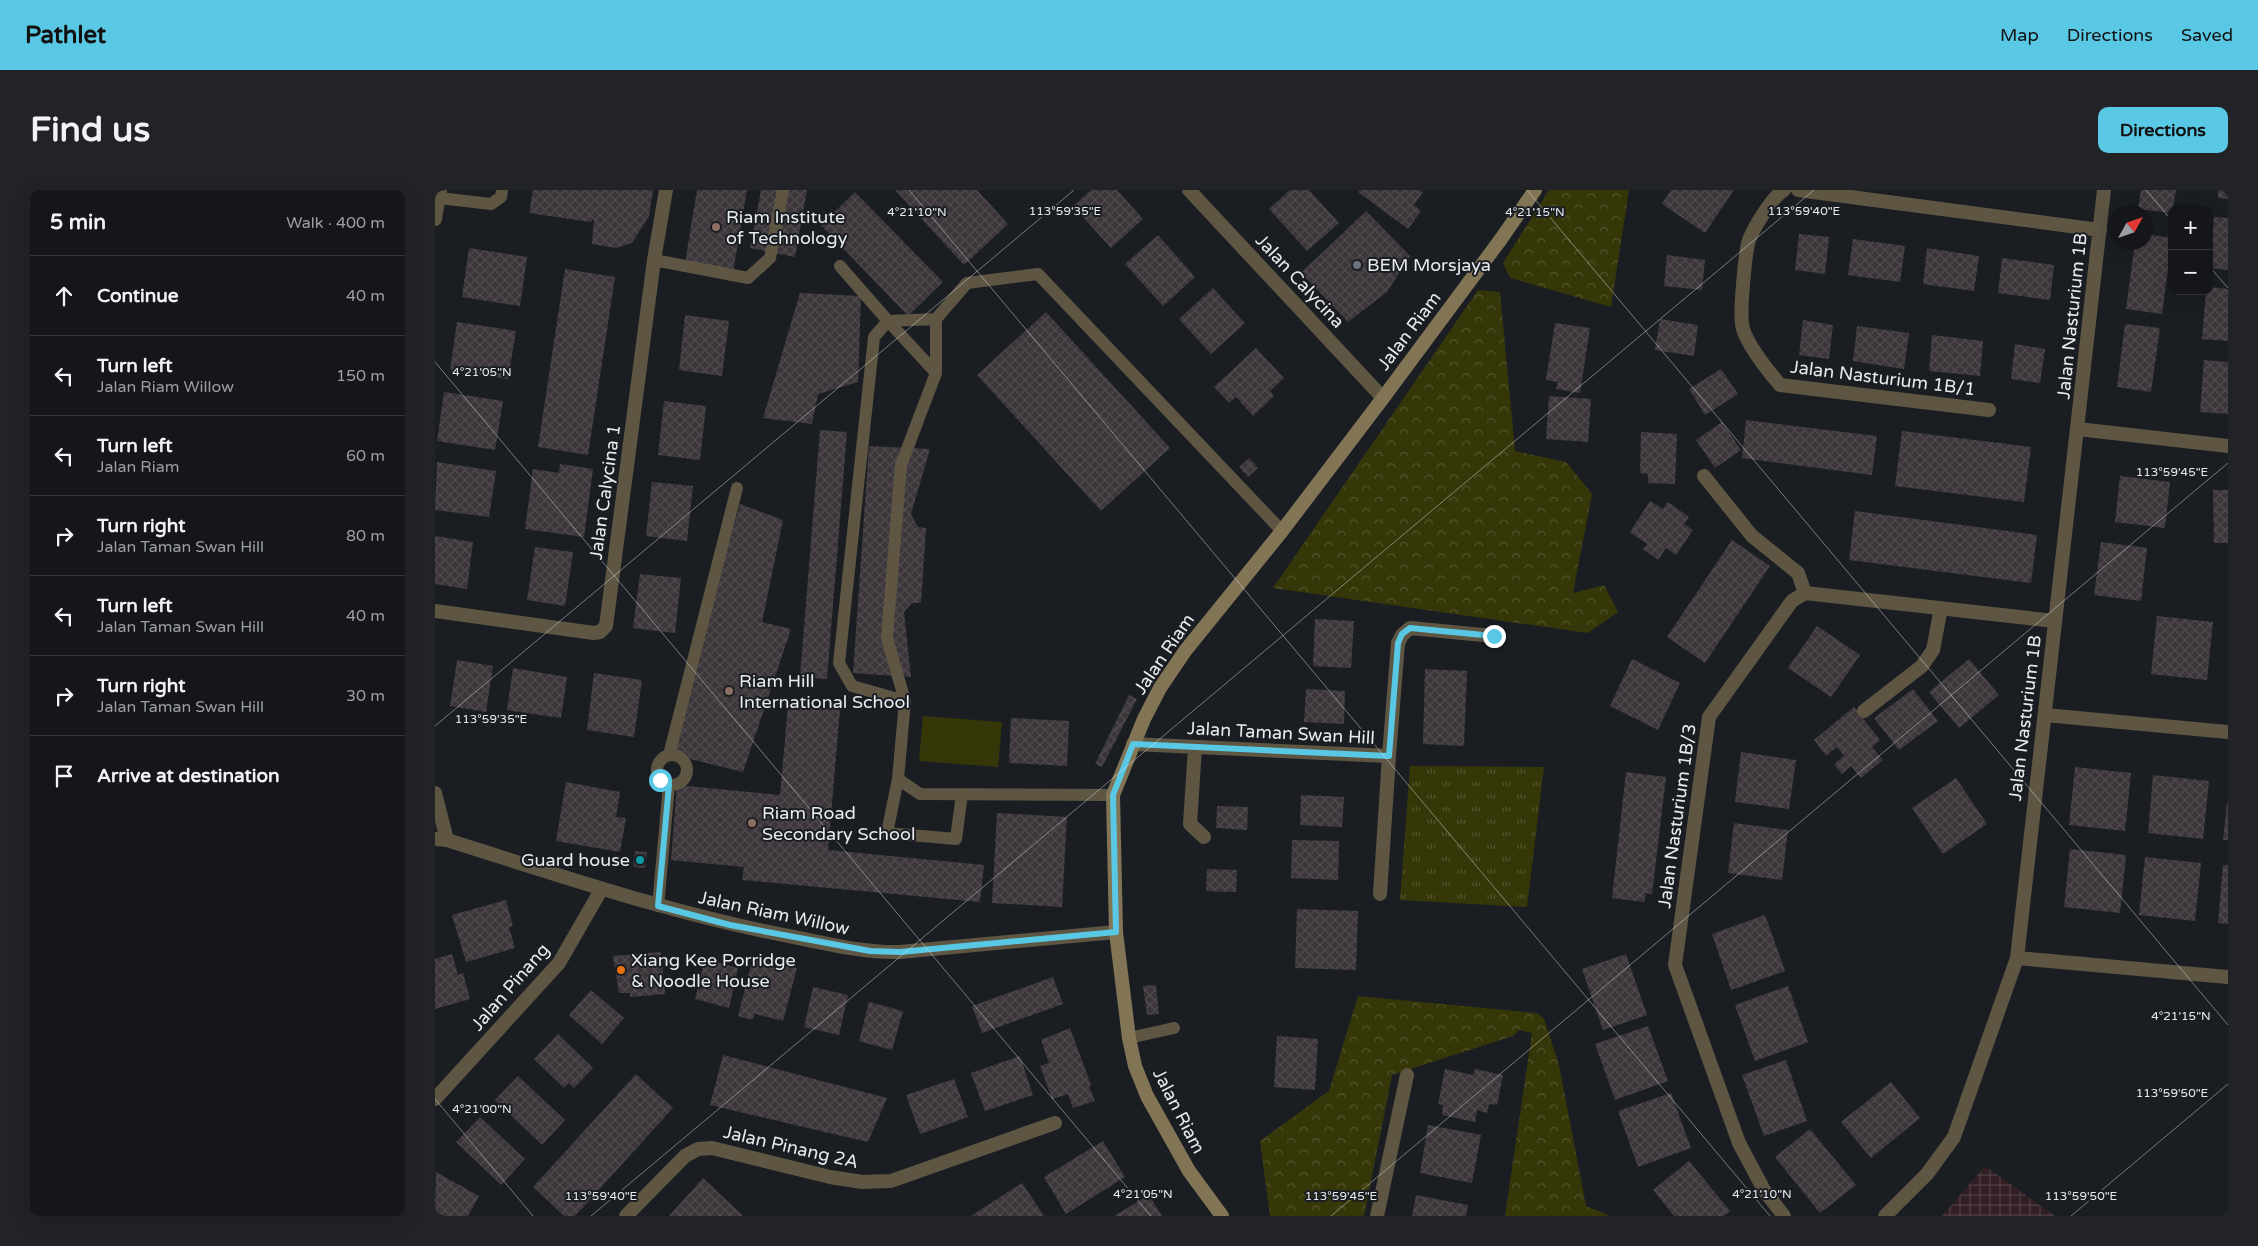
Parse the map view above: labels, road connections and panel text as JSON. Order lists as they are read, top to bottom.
{
  "streets": {
    "main road": ["Jalan Riam"],
    "street": [
      "Jalan Calycina",
      "Jalan Nasturium 1B",
      "Jalan Nasturium 1B/1",
      "Jalan Calycina 1",
      "Jalan Taman Swan Hill",
      "Jalan Nasturium 1B/3",
      "Jalan Riam Willow",
      "Jalan Pinang",
      "Jalan Pinang 2A"
    ]
  },
  "crossings": [
    ["Jalan Calycina", "Jalan Riam"],
    ["Jalan Riam", "Jalan Taman Swan Hill"],
    ["Jalan Riam", "Jalan Riam Willow"],
    ["Jalan Riam Willow", "Jalan Pinang"]
  ],
  "places": [
    "Riam Institute of Technology",
    "BEM Morsjaya",
    "Riam Hill International School",
    "Riam Road Secondary School",
    "Guard house",
    "Xiang Kee Porridge & Noodle House"
  ],
  "north": "top right",
  "page": {
    "header": "Pathlet",
    "nav": ["Map", "Directions", "Saved"],
    "buttons": "Directions",
    "title": "Find us",
    "heading": ["5 min", "Walk · 400 m"],
    "map_buttons": ["+", "−"],
    "list": [
      ["Continue", "40 m"],
      ["Turn left", "Jalan Riam Willow", "150 m"],
      ["Turn left", "Jalan Riam", "60 m"],
      ["Turn right", "Jalan Taman Swan Hill", "80 m"],
      ["Turn left", "Jalan Taman Swan Hill", "40 m"],
      ["Turn right", "Jalan Taman Swan Hill", "30 m"],
      "Arrive at destination"
    ]
  },
  "coordinates": [
    "113°59'35\"E",
    "113°59'40\"E",
    "4°21'10\"N",
    "4°21'15\"N",
    "4°21'05\"N",
    "113°59'45\"E",
    "113°59'50\"E",
    "4°21'00\"N"
  ]
}
